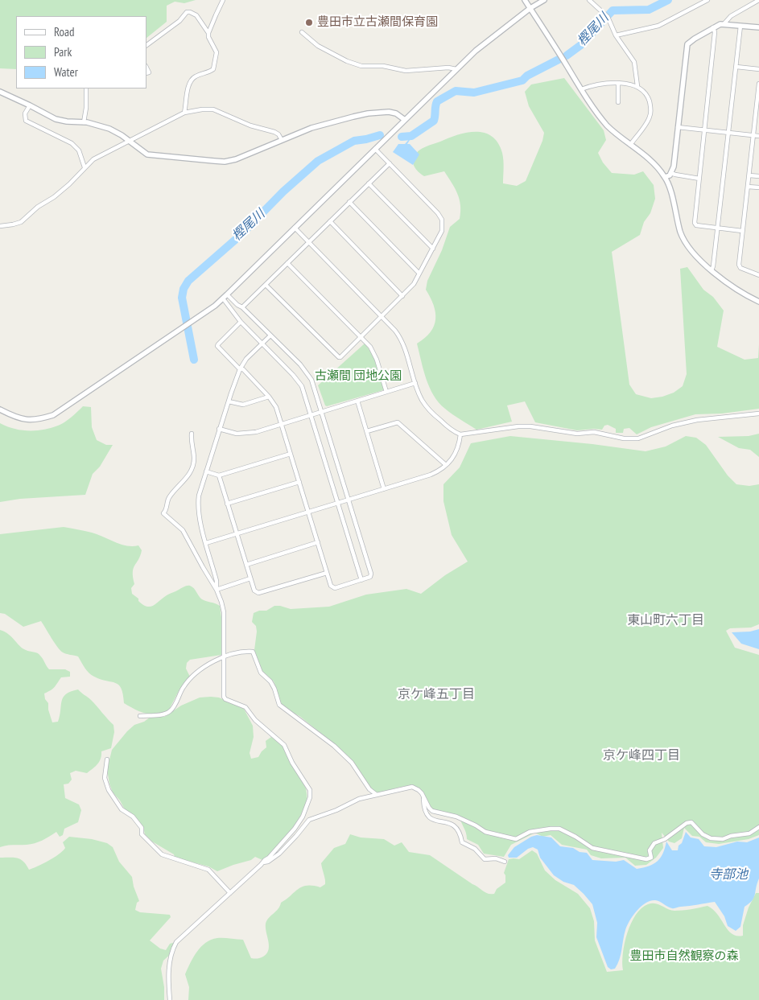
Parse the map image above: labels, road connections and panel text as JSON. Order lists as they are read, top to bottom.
{
  "districts": ["東山町六丁目", "京ケ峰五丁目", "京ケ峰四丁目"],
  "water": ["樫尾川", "寺部池"],
  "parks": ["古瀬間 団地公園", "豊田市自然観察の森"],
  "places": ["豊田市立古瀬間保育園"],
  "legend": ["Road", "Park", "Water"]
}
